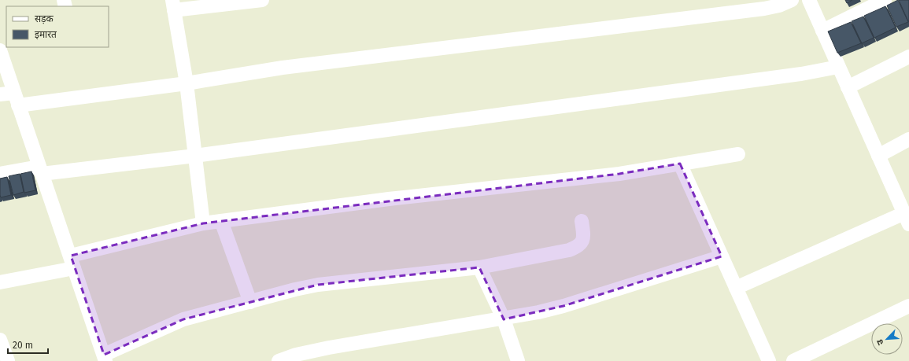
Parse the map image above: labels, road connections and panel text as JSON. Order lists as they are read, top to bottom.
{
  "legend": ["सड़क", "इमारत"],
  "scale_bar": "20 m",
  "north": "bottom left"
}
